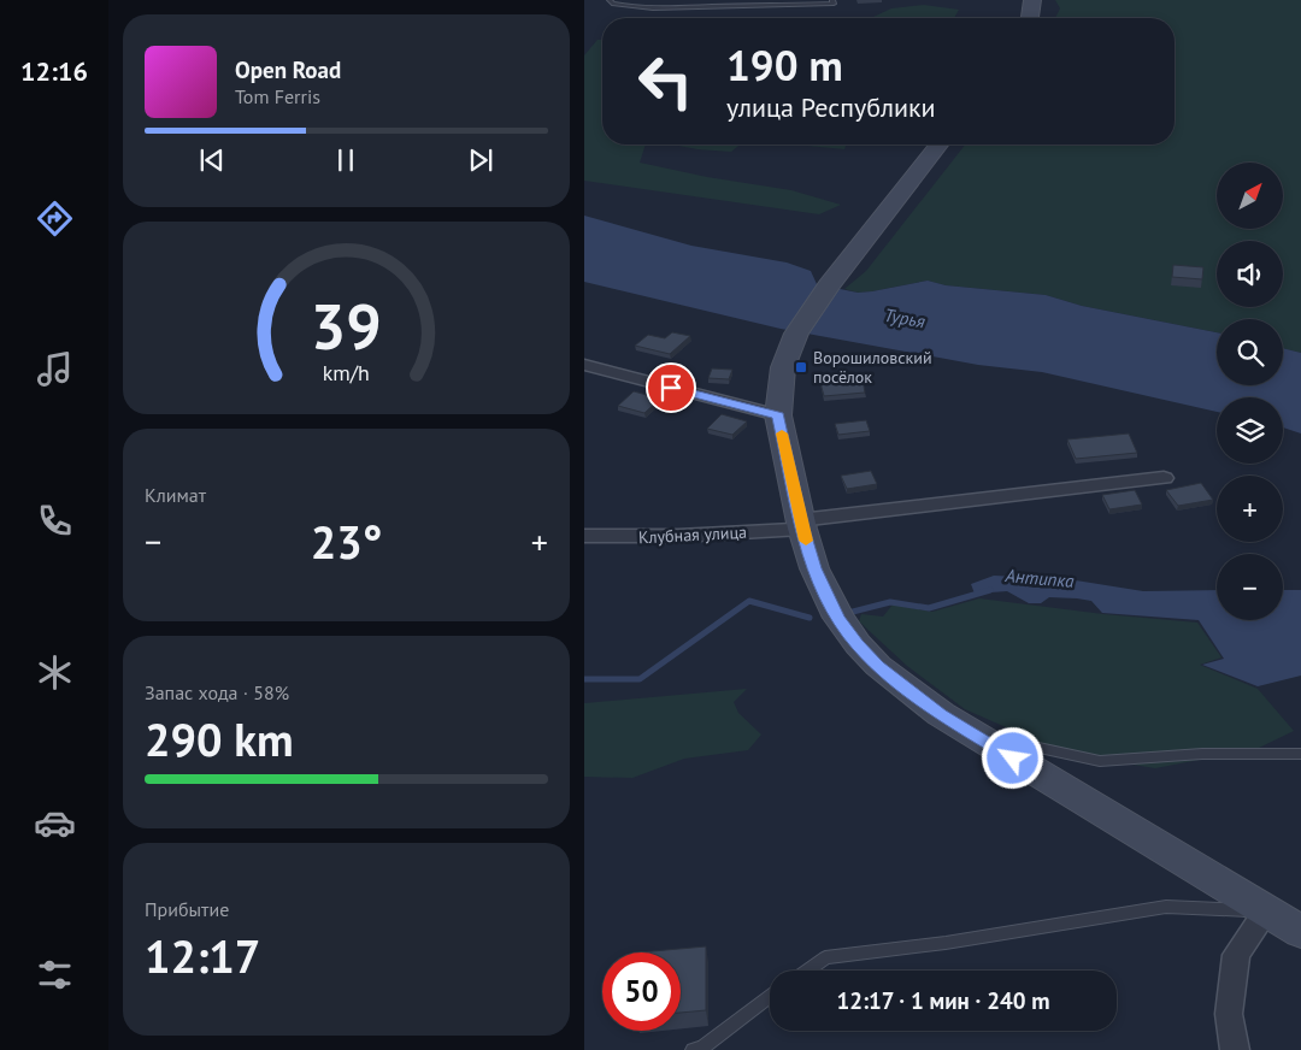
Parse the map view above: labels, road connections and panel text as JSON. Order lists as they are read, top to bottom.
{
  "streets": {
    "street": ["Клубная улица"]
  },
  "water": ["Турья", "Антипка"],
  "places": {
    "transit": ["Ворошиловский посёлок"]
  },
  "north": "top right",
  "page": {
    "tabs": "12:16",
    "turn": ["190 m", "улица Республики"],
    "song": ["Open Road", "Tom Ferris"],
    "map_buttons": ["+", "−"],
    "tile": [
      "Климат",
      ["Запас хода · 58%", "290 km"],
      ["Прибытие", "12:17"]
    ],
    "heat": ["−", "23°", "+"],
    "limit": "50",
    "trip": "12:17 · 1 мин · 240 m",
    "gauge": ["39", "km/h"]
  }
}
